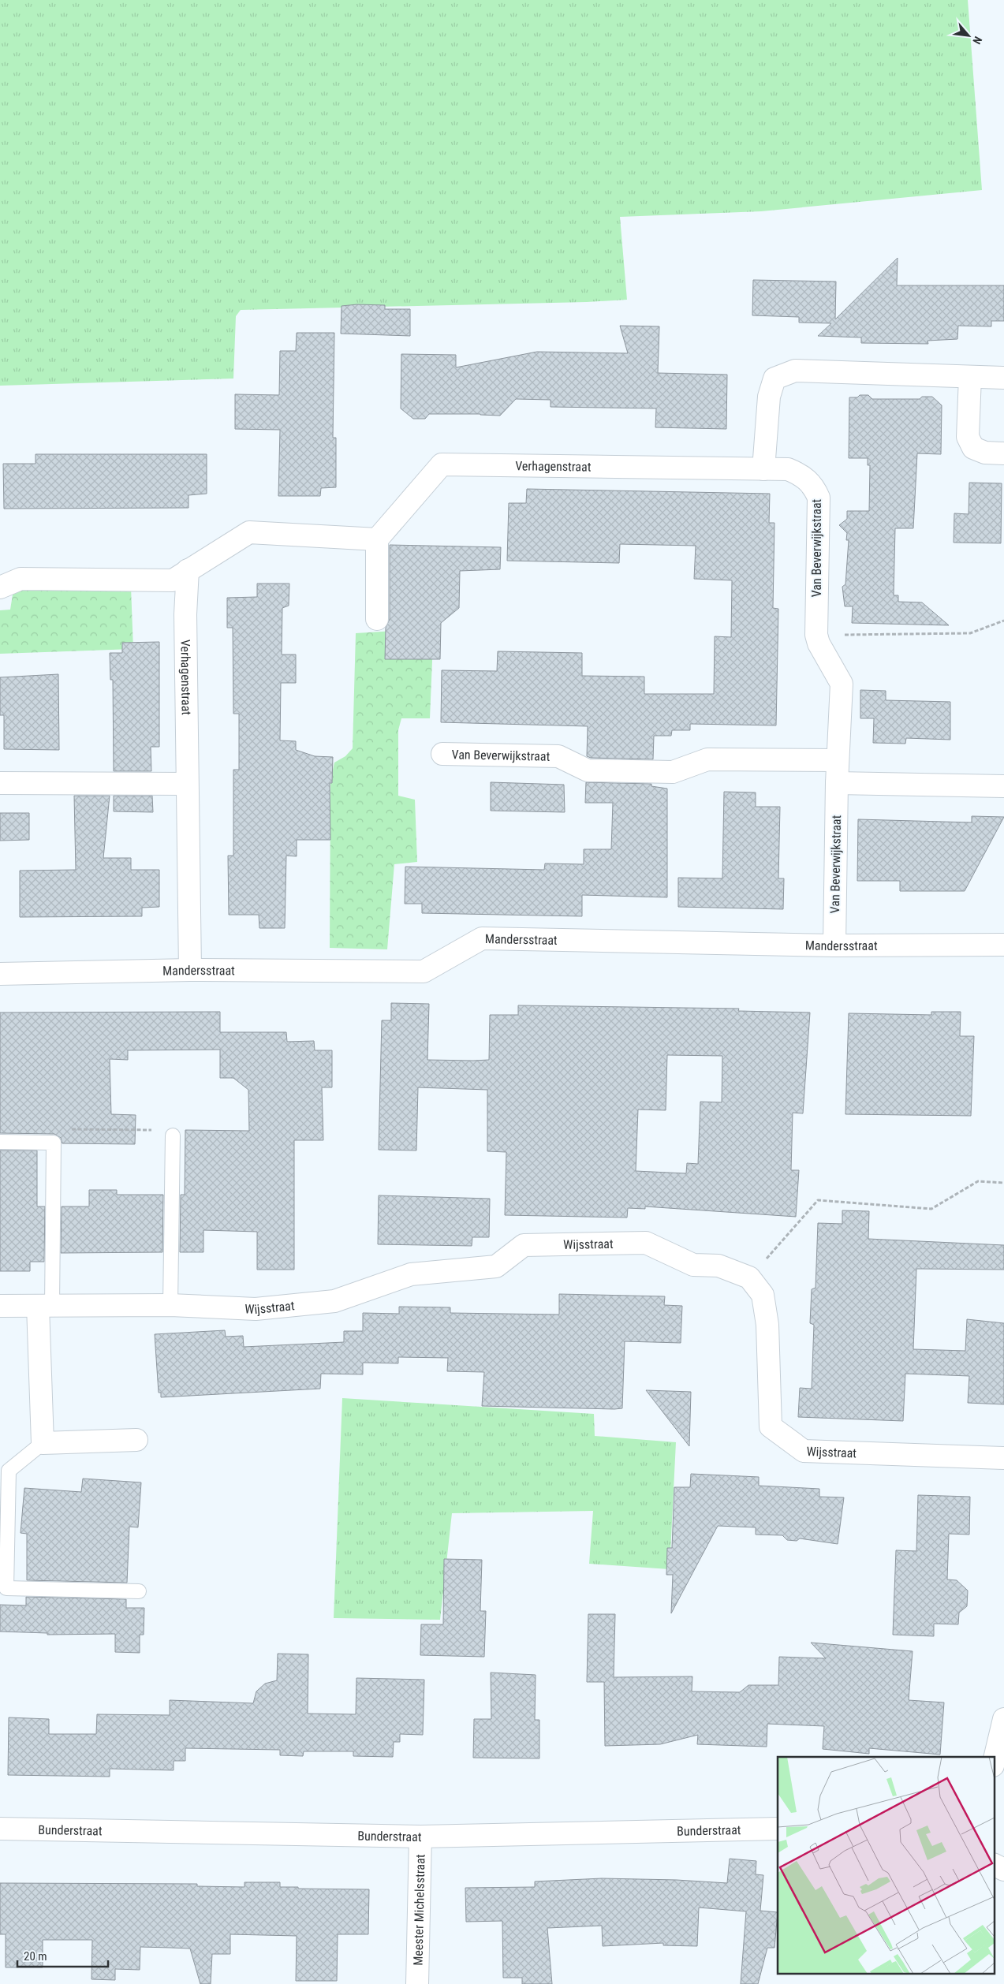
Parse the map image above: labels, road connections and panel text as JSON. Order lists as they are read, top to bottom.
{
  "streets": {
    "street": [
      "Verhagenstraat",
      "Van Beverwijkstraat",
      "Mandersstraat",
      "Wijsstraat",
      "Bunderstraat",
      "Meester Michelsstraat"
    ]
  },
  "crossings": [
    ["Verhagenstraat", "Van Beverwijkstraat"],
    ["Verhagenstraat", "Mandersstraat"],
    ["Van Beverwijkstraat", "Mandersstraat"],
    ["Bunderstraat", "Meester Michelsstraat"]
  ],
  "scale_bar": "20 m",
  "north": "bottom right"
}
